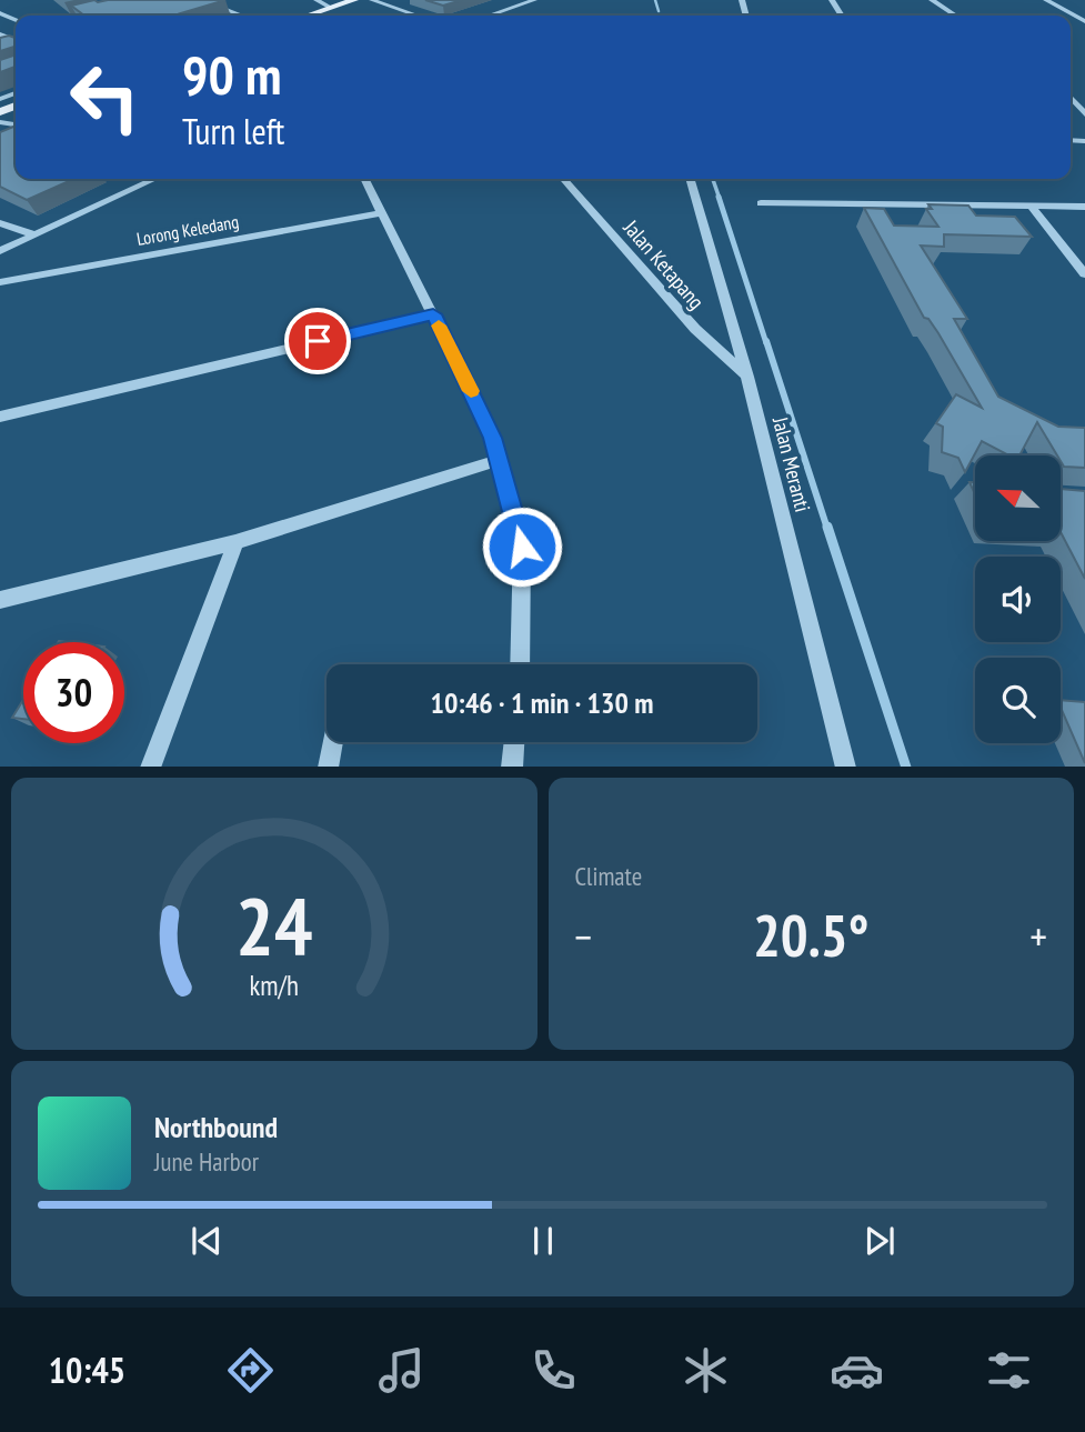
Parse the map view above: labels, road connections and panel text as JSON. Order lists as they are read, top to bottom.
{
  "streets": {
    "street": ["Lorong Keledang", "Jalan Ketapang", "Jalan Meranti"]
  },
  "crossings": [
    ["Jalan Ketapang", "Jalan Meranti"]
  ],
  "north": "top left",
  "page": {
    "turn": ["90 m", "Turn left"],
    "limit": "30",
    "trip": "10:46 · 1 min · 130 m",
    "tile": "Climate",
    "heat": ["−", "20.5°", "+"],
    "song": ["Northbound", "June Harbor"],
    "tabs": "10:45",
    "gauge": ["24", "km/h"]
  }
}
